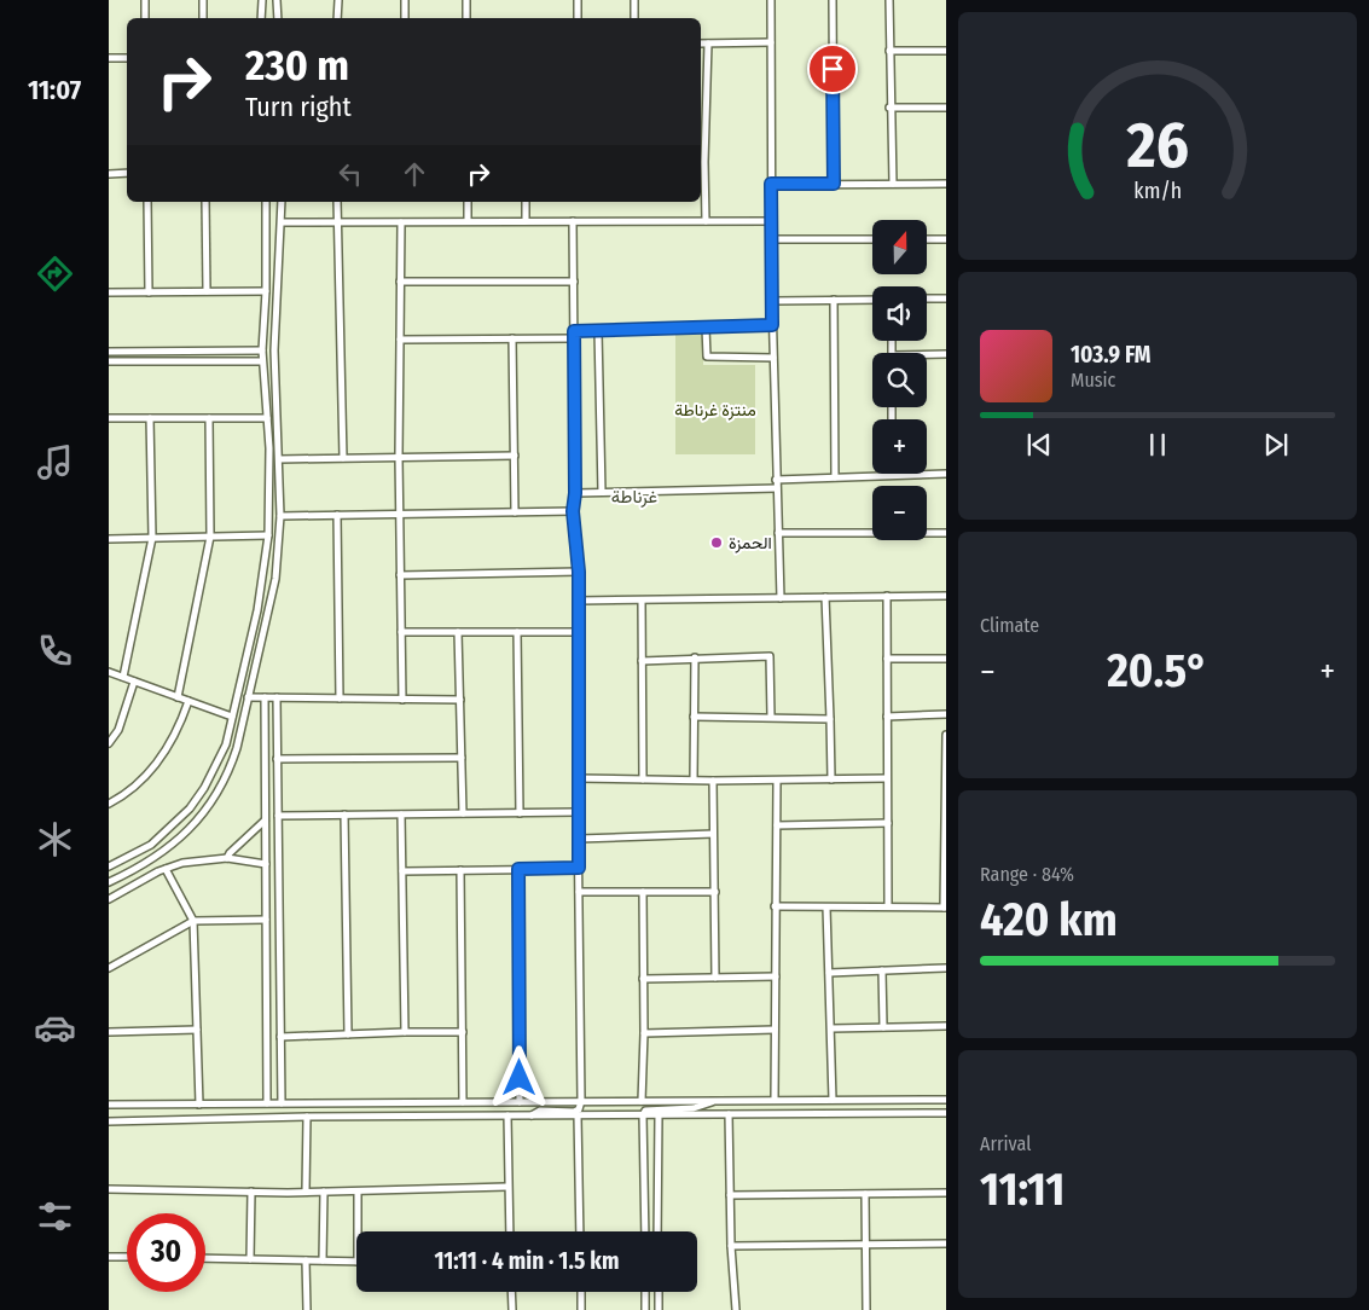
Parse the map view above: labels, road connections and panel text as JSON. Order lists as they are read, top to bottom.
{
  "districts": ["غرناطة"],
  "parks": ["منتزة غرناطة"],
  "places": ["الحمزة"],
  "north": "top",
  "page": {
    "tabs": "11:07",
    "turn": ["230 m", "Turn right"],
    "map_buttons": ["+", "−"],
    "song": ["103.9 FM", "Music"],
    "tile": [
      "Climate",
      ["Range · 84%", "420 km"],
      ["Arrival", "11:11"]
    ],
    "heat": ["−", "20.5°", "+"],
    "limit": "30",
    "trip": "11:11 · 4 min · 1.5 km",
    "gauge": ["26", "km/h"]
  }
}
